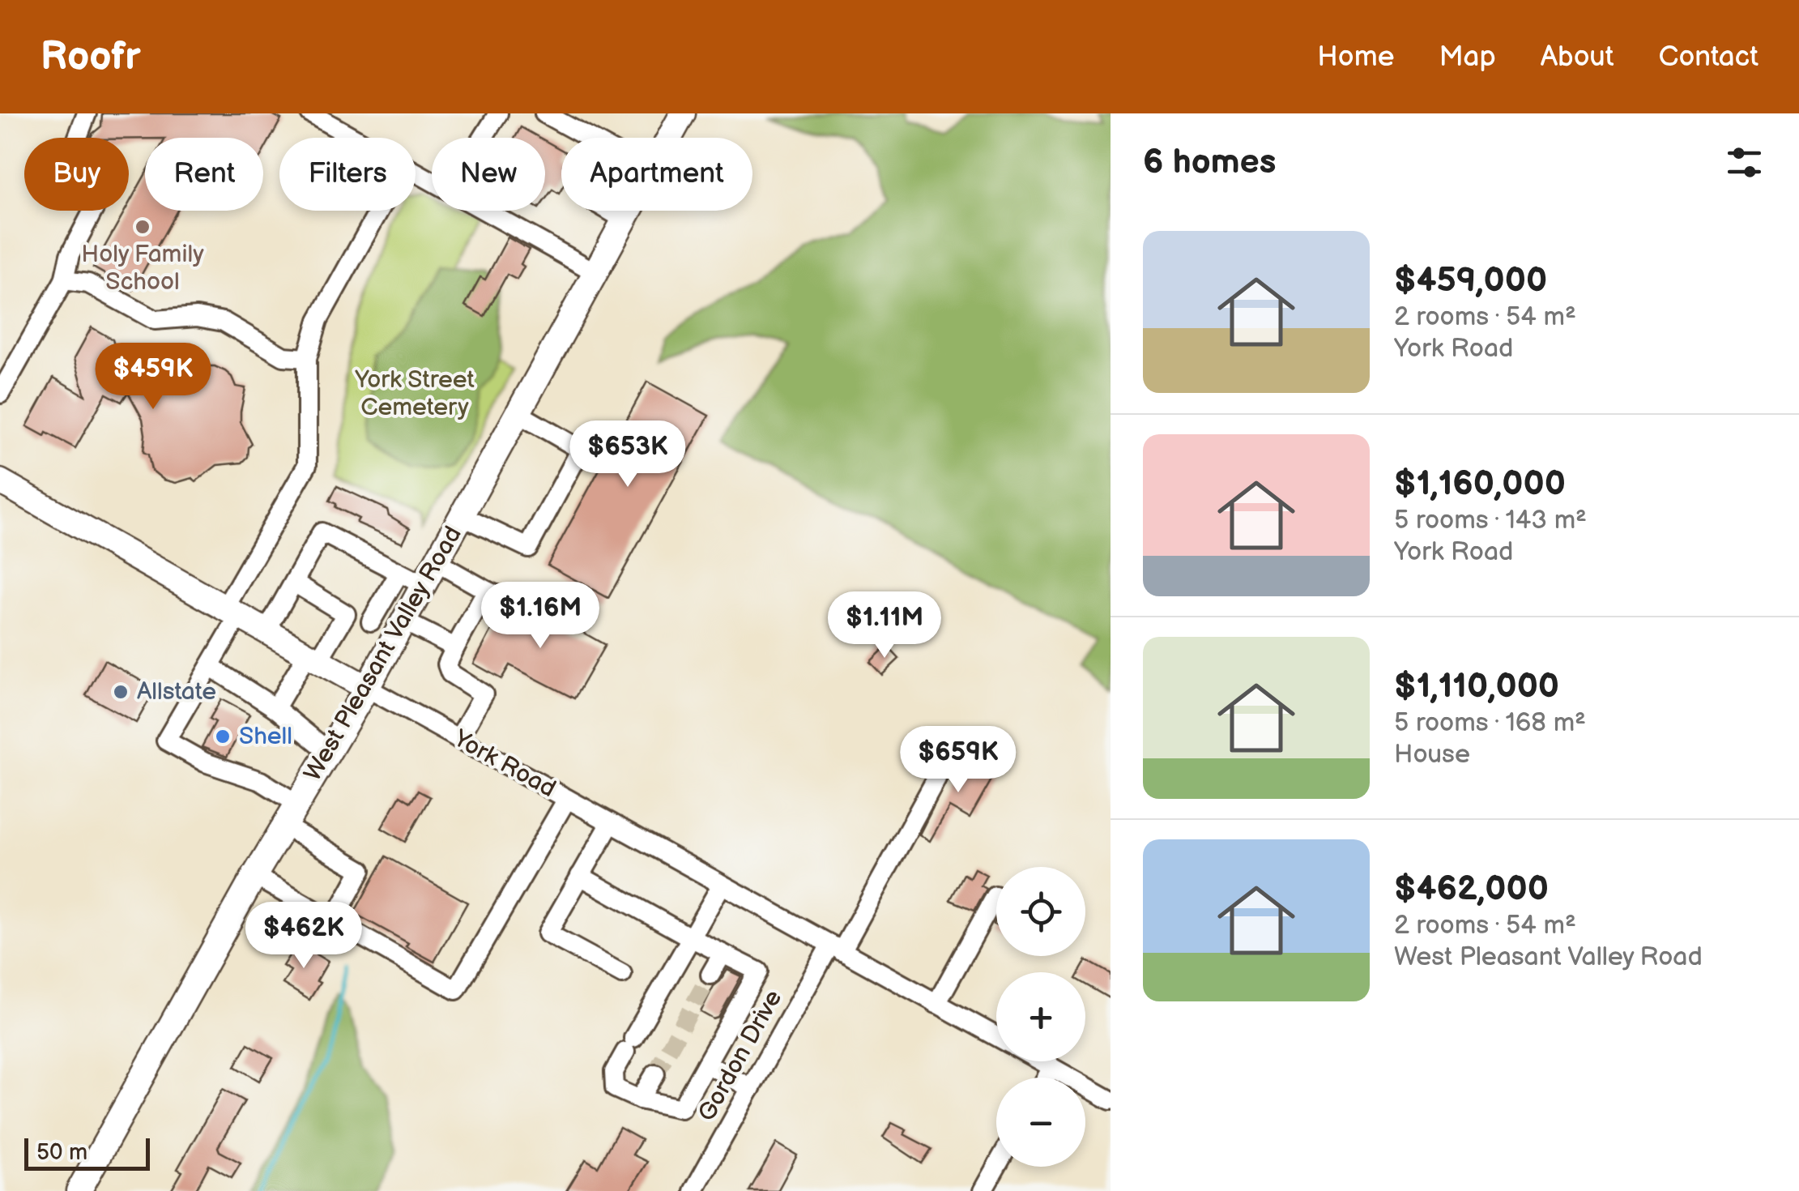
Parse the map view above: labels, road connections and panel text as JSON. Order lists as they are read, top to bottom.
{
  "streets": {
    "main road": ["West Pleasant Valley Road", "York Road"],
    "street": ["Gordon Drive"]
  },
  "crossings": [
    ["West Pleasant Valley Road", "York Road"],
    ["York Road", "Gordon Drive"]
  ],
  "parks": ["York Street Cemetery"],
  "places": ["Holy Family School", "Allstate", "Shell"],
  "scale_bar": "50 m",
  "page": {
    "header": "Roofr",
    "nav": [
      "Home",
      "Map",
      "About",
      "Contact"
    ],
    "heading": "6 homes",
    "chip": [
      "Buy",
      "Rent",
      "Filters",
      "New",
      "Apartment"
    ],
    "list": [
      {
        "name": "$459,000",
        "note": "2 rooms · 54 m² · York Road"
      },
      {
        "name": "$1,160,000",
        "note": "5 rooms · 143 m² · York Road"
      },
      {
        "name": "$1,110,000",
        "note": "5 rooms · 168 m² · House"
      },
      {
        "name": "$462,000",
        "note": "2 rooms · 54 m² · West Pleasant Valley Road"
      }
    ],
    "price": [
      "$459K",
      "$653K",
      "$1.16M",
      "$1.11M",
      "$659K",
      "$462K"
    ],
    "map_buttons": ["+", "−"],
    "scale": "50 m"
  }
}
